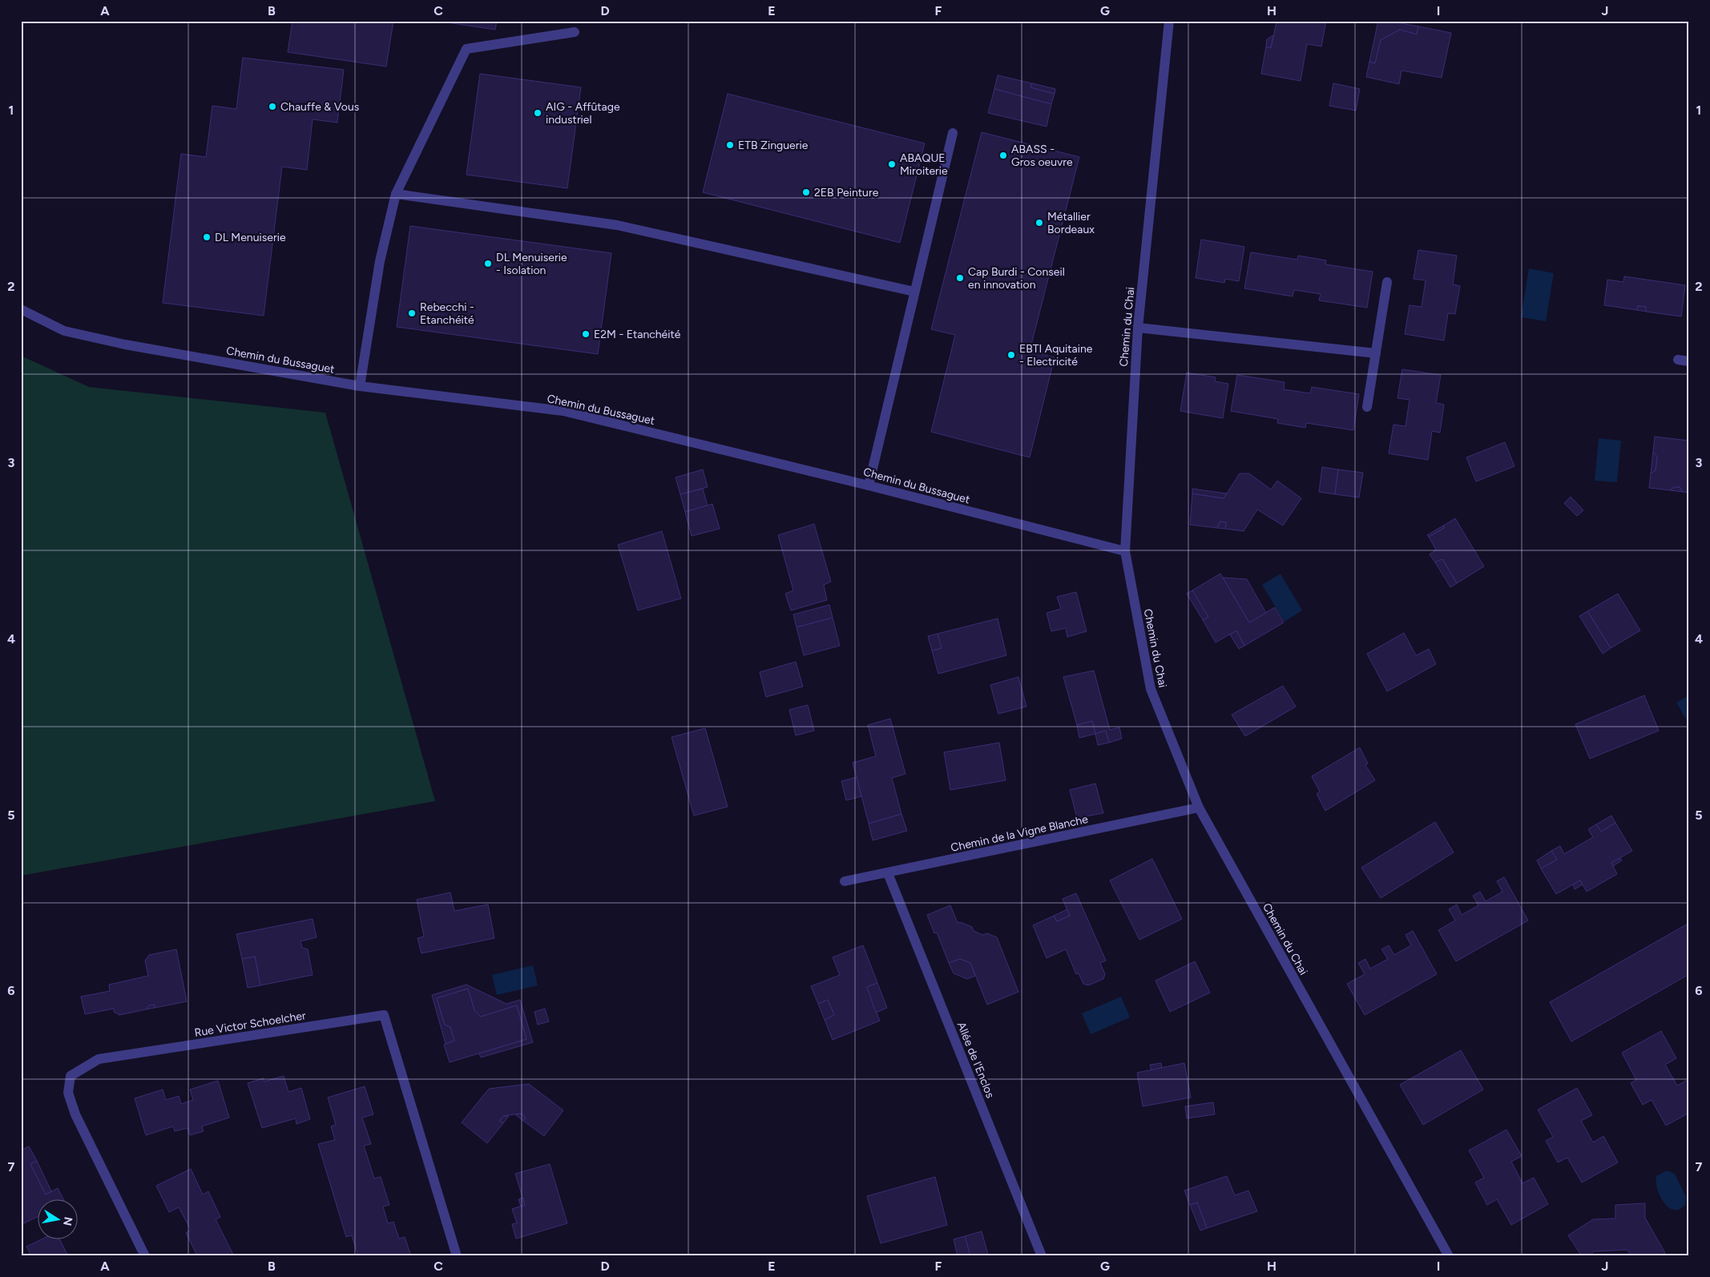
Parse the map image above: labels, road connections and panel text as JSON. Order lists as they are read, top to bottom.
{
  "streets": {
    "street": [
      "Chemin du Chai",
      "Chemin du Bussaguet",
      "Chemin de la Vigne Blanche",
      "Rue Victor Schoelcher",
      "Allée de l'Enclos"
    ]
  },
  "crossings": [
    ["Chemin du Chai", "Chemin du Bussaguet"],
    ["Chemin du Chai", "Chemin de la Vigne Blanche"],
    ["Chemin de la Vigne Blanche", "Allée de l'Enclos"]
  ],
  "places": [
    "Chauffe & Vous",
    "AIG - Affûtage industriel",
    "ETB Zinguerie",
    "ABASS - Gros oeuvre",
    "ABAQUE Miroiterie",
    "2EB Peinture",
    "Métallier Bordeaux",
    "DL Menuiserie",
    "DL Menuiserie - Isolation",
    "Cap Burdi - Conseil en innovation",
    "Rebecchi - Etanchéité",
    "E2M - Etanchéité",
    "EBTI Aquitaine - Electricité"
  ],
  "north": "right",
  "grid": {
    "columns": [
      "A",
      "B",
      "C",
      "D",
      "E",
      "F",
      "G",
      "H",
      "I",
      "J"
    ],
    "rows": [
      "1",
      "2",
      "3",
      "4",
      "5",
      "6",
      "7"
    ]
  }
}
